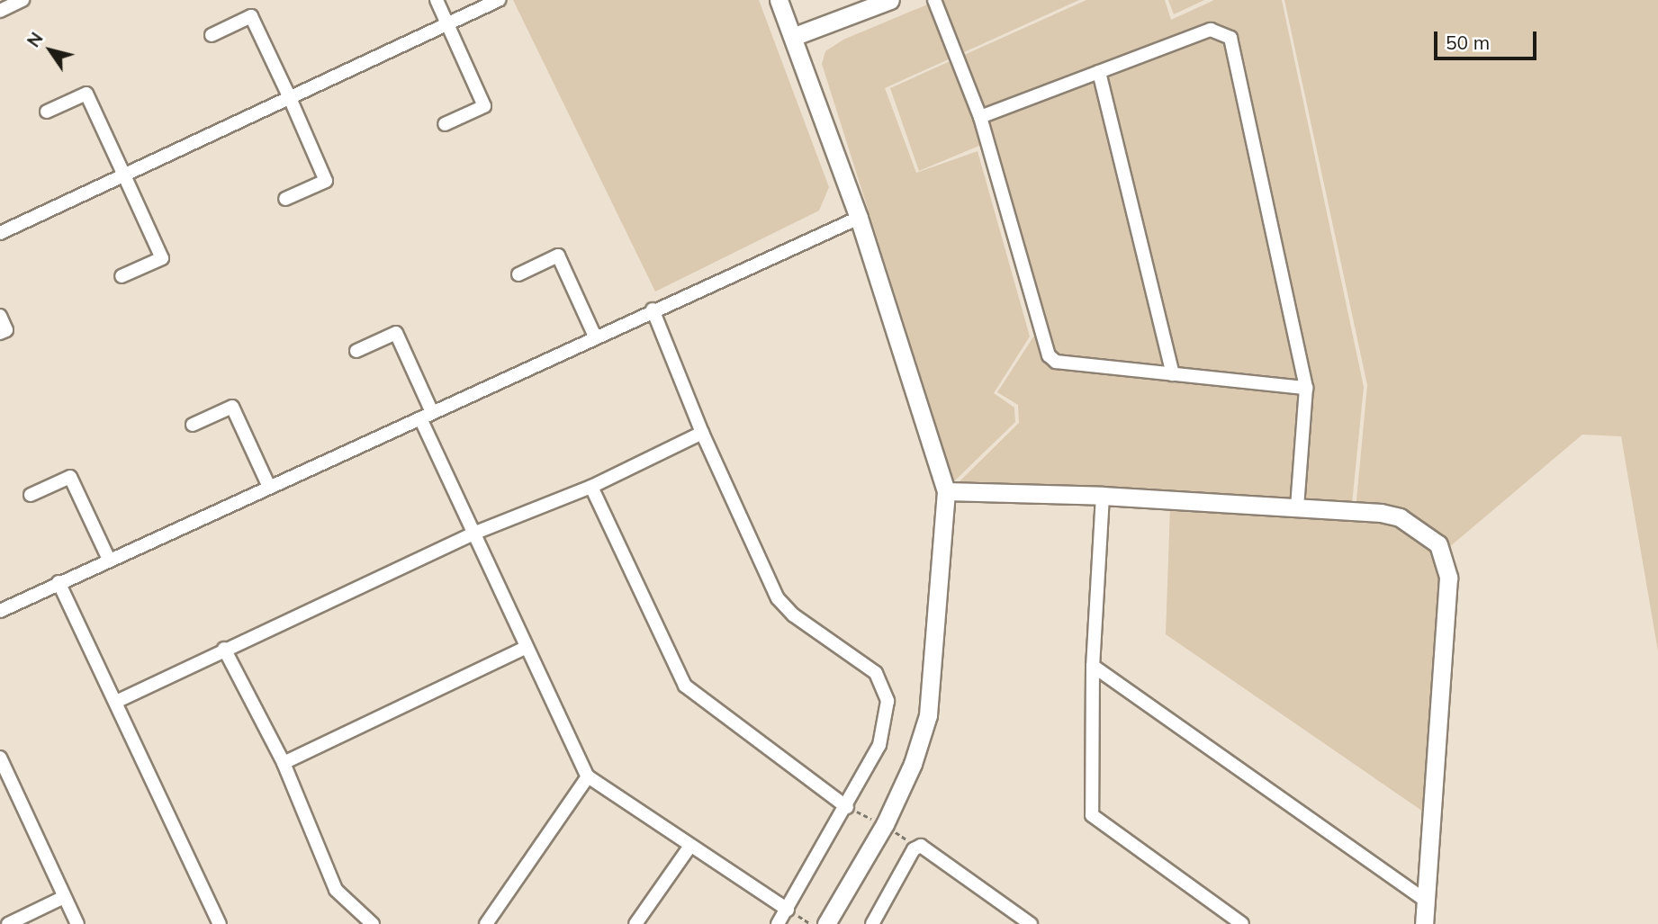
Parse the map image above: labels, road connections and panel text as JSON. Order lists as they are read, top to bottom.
{
  "scale_bar": "50 m",
  "north": "top left"
}
